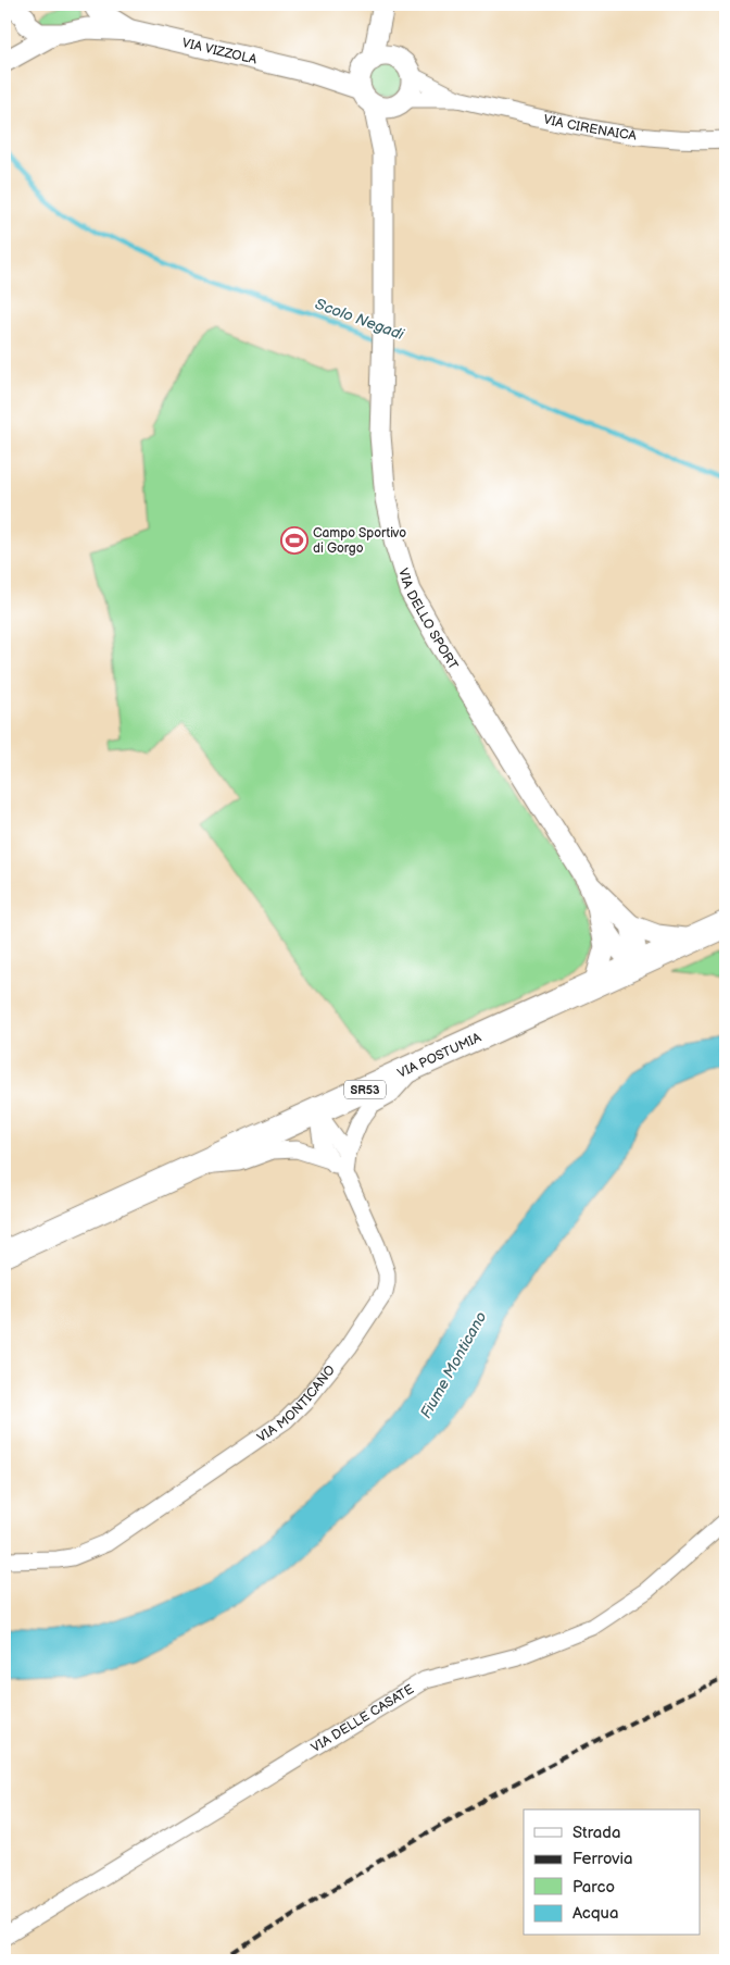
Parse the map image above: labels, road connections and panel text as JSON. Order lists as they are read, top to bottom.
{
  "streets": {
    "main road": ["VIA POSTUMIA", "SR53"],
    "street": [
      "VIA VIZZOLA",
      "VIA CIRENAICA",
      "VIA DELLO SPORT",
      "VIA MONTICANO",
      "VIA DELLE CASATE"
    ]
  },
  "crossings": [
    ["VIA VIZZOLA", "VIA CIRENAICA"],
    ["VIA VIZZOLA", "VIA DELLO SPORT"],
    ["VIA CIRENAICA", "VIA DELLO SPORT"]
  ],
  "water": ["Scolo Negadi", "Fiume Monticano"],
  "places": {
    "sports": ["Campo Sportivo di Gorgo"]
  },
  "legend": [
    "Strada",
    "Ferrovia",
    "Parco",
    "Acqua"
  ]
}
